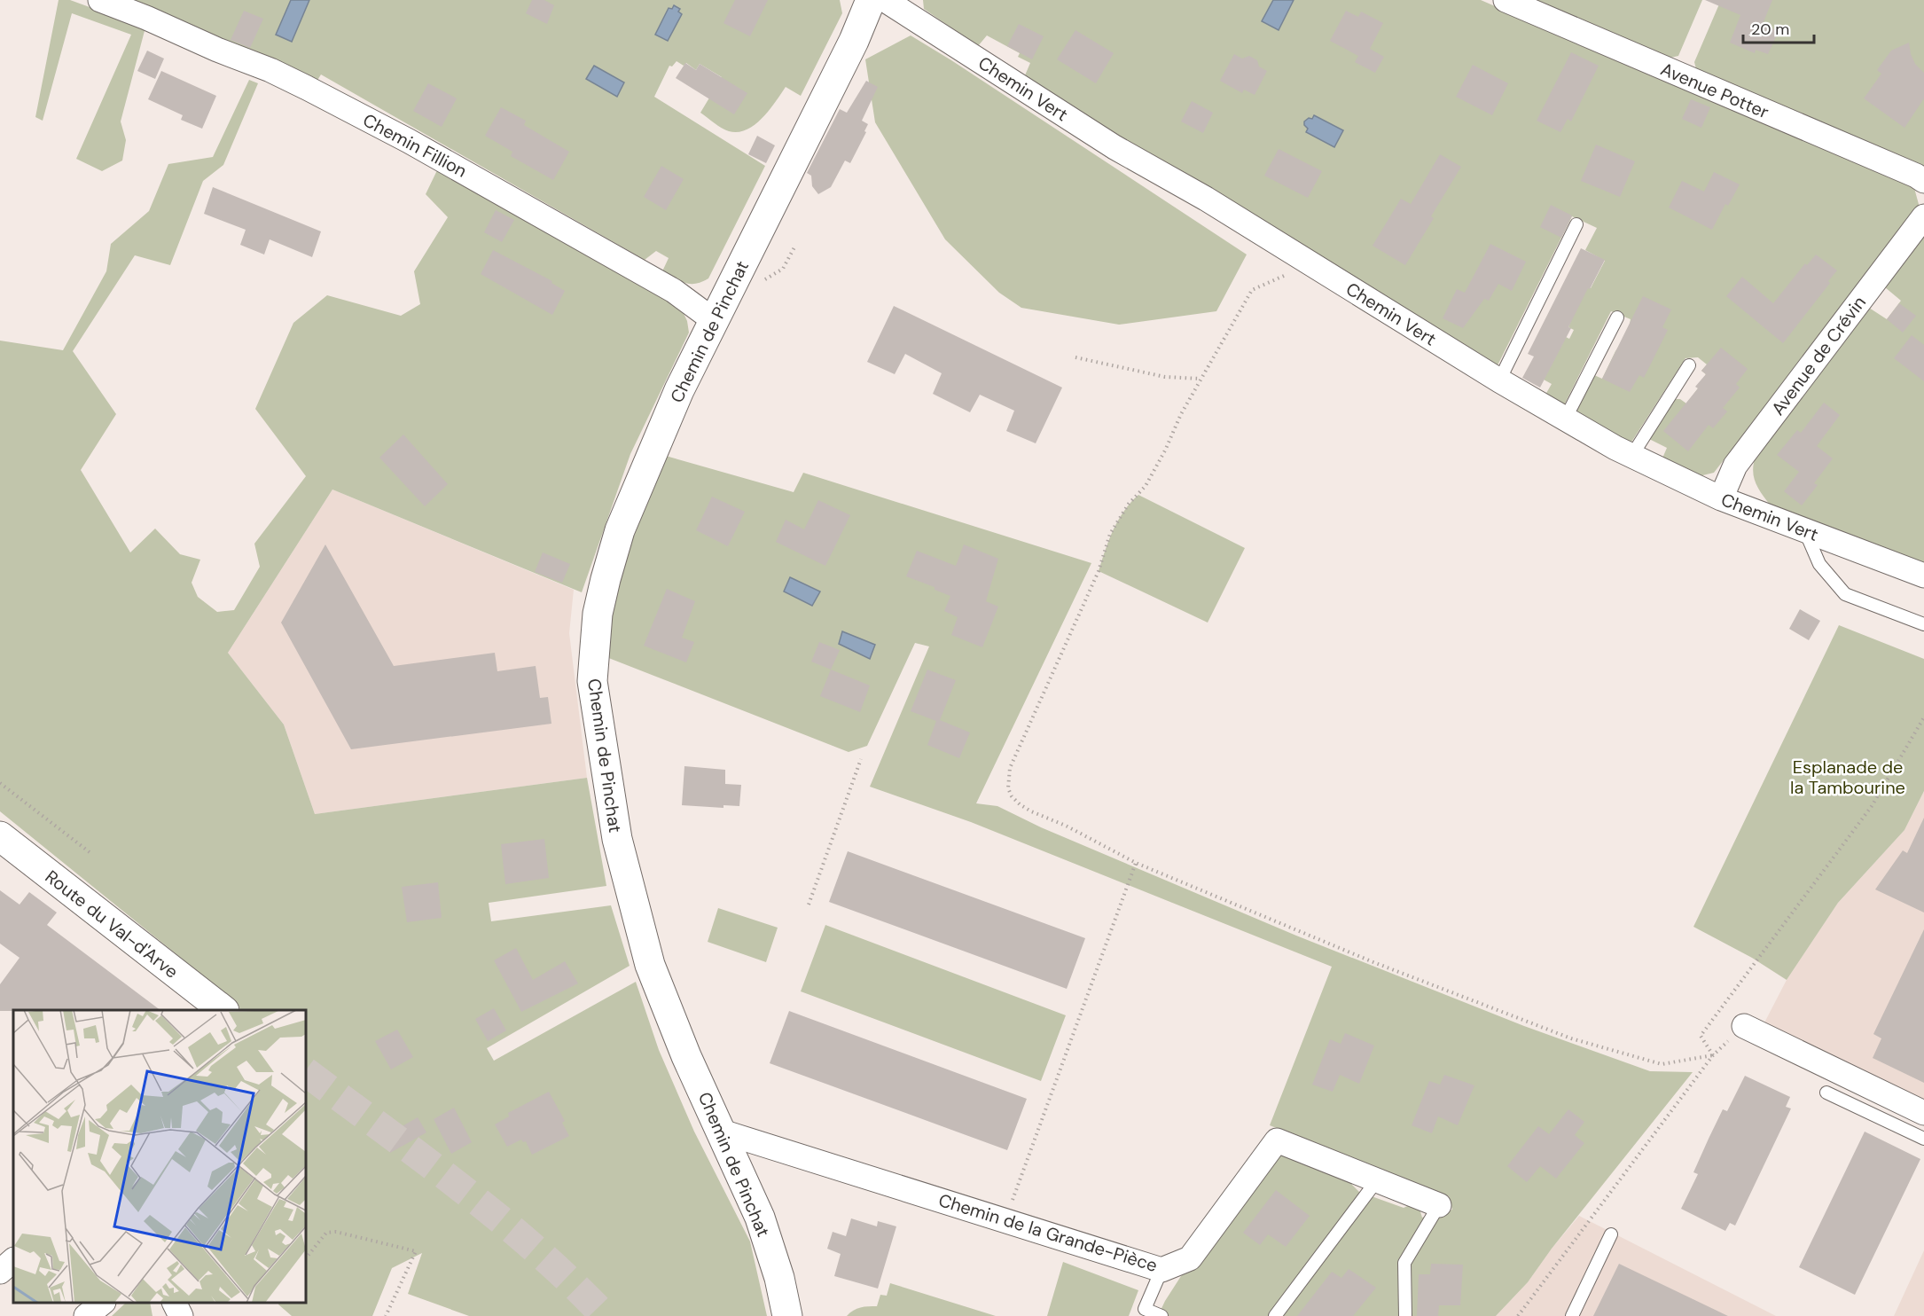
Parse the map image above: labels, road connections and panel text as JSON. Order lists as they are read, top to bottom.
{
  "streets": {
    "street": [
      "Chemin Vert",
      "Avenue Potter",
      "Chemin Fillion",
      "Chemin de Pinchat",
      "Avenue de Crévin",
      "Route du Val-d'Arve",
      "Chemin de la Grande-Pièce"
    ]
  },
  "crossings": [
    ["Chemin Vert", "Avenue de Crévin"],
    ["Chemin Fillion", "Chemin de Pinchat"],
    ["Chemin de Pinchat", "Chemin de la Grande-Pièce"]
  ],
  "parks": ["Esplanade de la Tambourine"],
  "scale_bar": "20 m"
}
